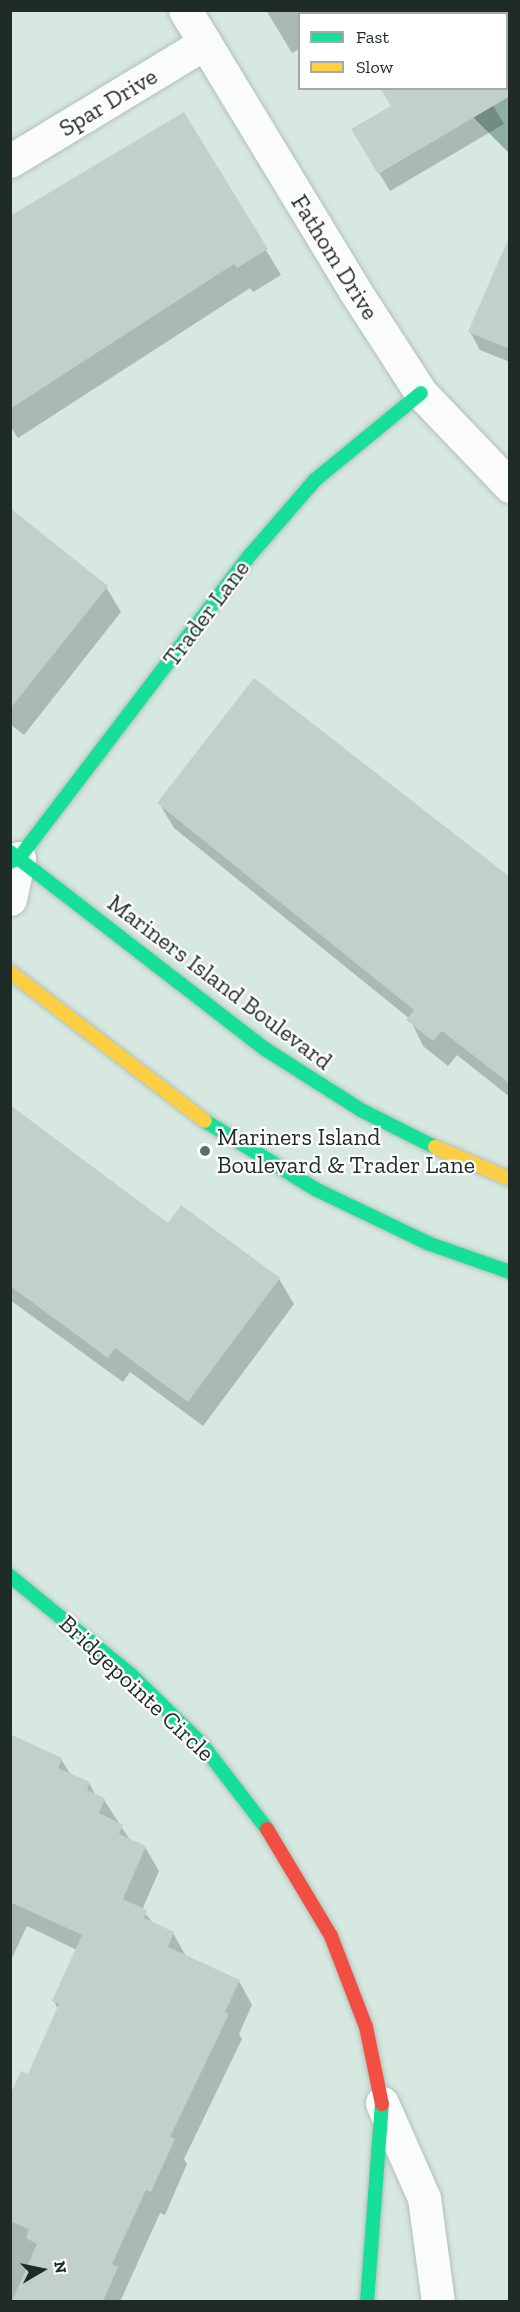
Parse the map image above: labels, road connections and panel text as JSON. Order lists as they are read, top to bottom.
{
  "streets": {
    "street": [
      "Spar Drive",
      "Fathom Drive",
      "Trader Lane",
      "Mariners Island Boulevard",
      "Bridgepointe Circle"
    ]
  },
  "crossings": [
    ["Spar Drive", "Fathom Drive"],
    ["Fathom Drive", "Trader Lane"],
    ["Trader Lane", "Mariners Island Boulevard"]
  ],
  "places": ["Mariners Island Boulevard & Trader Lane"],
  "legend": ["Fast", "Slow"],
  "north": "right"
}
